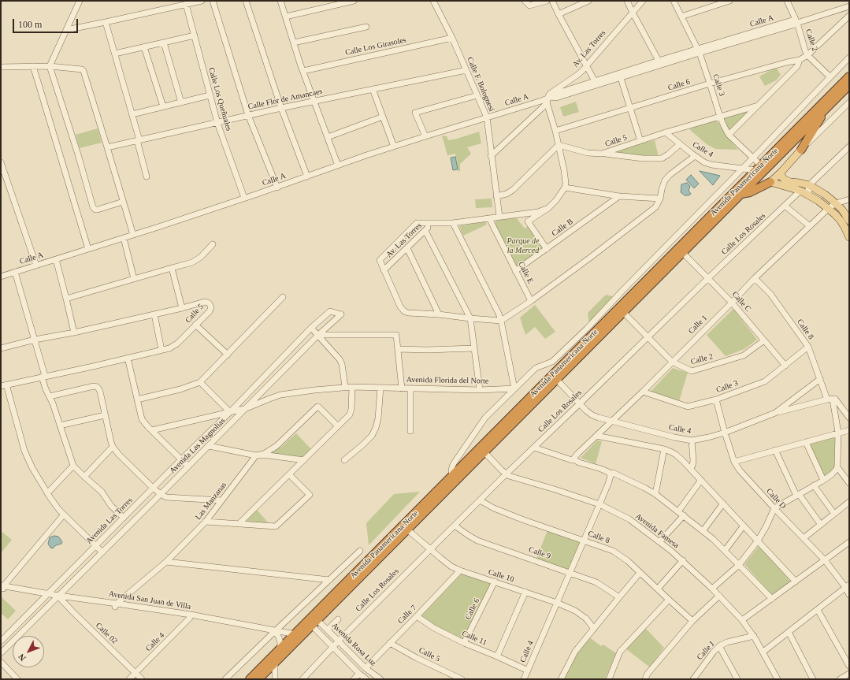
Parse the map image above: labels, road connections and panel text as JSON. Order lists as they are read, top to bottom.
{
  "streets": {
    "highway": ["Avenida Panamericana Norte"],
    "street": [
      "Calle A",
      "Calle 2",
      "Calle Los Girasoles",
      "Av. Las Torres",
      "Calle F. Bolognesi",
      "Calle 6",
      "Calle 3",
      "Calle Los Queñuales",
      "Calle Flor de Amancaes",
      "Calle 5",
      "Calle 4",
      "Calle B",
      "Calle Los Rosales",
      "Calle E",
      "Calle C",
      "Calle 1",
      "Calle 8",
      "Avenida Florida del Norte",
      "Avenida Las Magnolias",
      "Calle D",
      "Las Manzanas",
      "Avenida Las Torres",
      "Avenida Famesa",
      "Calle 9",
      "Calle 10",
      "Avenida San Juan de Villa",
      "Calle 7",
      "Calle 02",
      "Calle 11",
      "Avenida Rosa Luz",
      "Calle J"
    ]
  },
  "crossings": [
    ["Calle A", "Calle 2"],
    ["Calle A", "Av. Las Torres"],
    ["Calle A", "Calle F. Bolognesi"],
    ["Calle A", "Calle 3"],
    ["Calle A", "Calle Los Queñuales"],
    ["Calle 2", "Calle 6"],
    ["Calle 2", "Avenida Panamericana Norte"],
    ["Calle 2", "Calle Los Rosales"],
    ["Calle 2", "Calle C"],
    ["Calle 2", "Calle 1"],
    ["Calle Los Girasoles", "Calle F. Bolognesi"],
    ["Av. Las Torres", "Calle F. Bolognesi"],
    ["Calle F. Bolognesi", "Calle Flor de Amancaes"],
    ["Calle 6", "Calle 3"],
    ["Calle 6", "Calle 10"],
    ["Calle 6", "Calle 11"],
    ["Calle 3", "Calle 5"],
    ["Calle 3", "Calle 4"],
    ["Calle 3", "Avenida Panamericana Norte"],
    ["Calle 3", "Calle C"],
    ["Calle 3", "Calle 1"],
    ["Calle 3", "Calle 8"],
    ["Calle 3", "Calle D"],
    ["Calle Los Queñuales", "Calle Flor de Amancaes"],
    ["Calle 5", "Calle 4"],
    ["Calle 5", "Calle 7"],
    ["Calle 4", "Avenida Panamericana Norte"],
    ["Calle 4", "Calle Los Rosales"],
    ["Calle 4", "Calle 1"],
    ["Calle 4", "Calle 8"],
    ["Calle 4", "Calle D"],
    ["Calle 4", "Avenida Famesa"],
    ["Calle 4", "Calle 9"],
    ["Calle 4", "Calle 10"],
    ["Calle 4", "Avenida San Juan de Villa"],
    ["Calle 4", "Calle 02"],
    ["Calle 4", "Calle 11"],
    ["Avenida Panamericana Norte", "Calle C"],
    ["Avenida Panamericana Norte", "Avenida Famesa"],
    ["Avenida Panamericana Norte", "Calle 10"],
    ["Avenida Panamericana Norte", "Avenida San Juan de Villa"],
    ["Avenida Panamericana Norte", "Avenida Rosa Luz"],
    ["Calle B", "Calle E"],
    ["Calle Los Rosales", "Calle C"],
    ["Calle Los Rosales", "Calle 8"],
    ["Calle Los Rosales", "Avenida Famesa"],
    ["Calle Los Rosales", "Calle 9"],
    ["Calle Los Rosales", "Calle 10"],
    ["Calle Los Rosales", "Avenida Rosa Luz"],
    ["Calle C", "Calle 1"],
    ["Calle 1", "Calle 8"],
    ["Avenida Florida del Norte", "Avenida Las Magnolias"],
    ["Avenida Las Magnolias", "Avenida Las Torres"],
    ["Las Manzanas", "Avenida San Juan de Villa"],
    ["Avenida Las Torres", "Avenida San Juan de Villa"],
    ["Avenida Famesa", "Calle J"],
    ["Calle 10", "Calle 7"],
    ["Avenida San Juan de Villa", "Calle 02"],
    ["Calle 7", "Calle 11"],
    ["Calle 7", "Avenida Rosa Luz"]
  ],
  "parks": ["Parque de la Merced"],
  "scale_bar": "100 m",
  "north": "bottom left"
}
